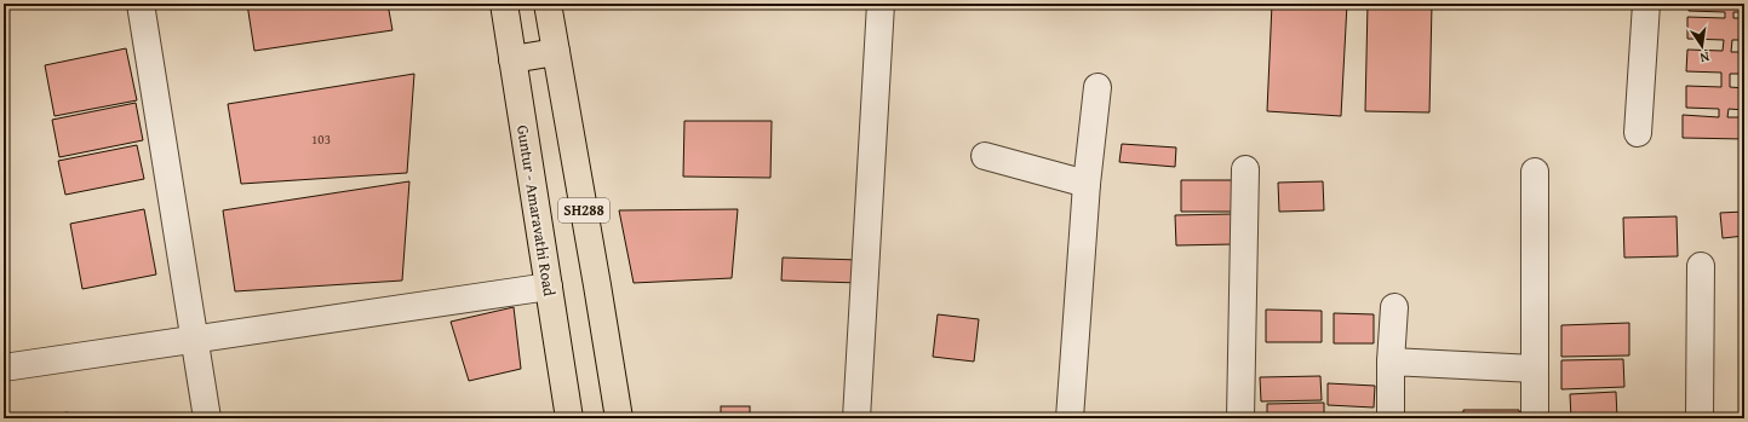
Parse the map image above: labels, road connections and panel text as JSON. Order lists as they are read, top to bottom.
{
  "streets": {
    "main road": ["Guntur - Amaravathi Road", "SH288"]
  },
  "house_numbers": ["103"],
  "north": "bottom"
}
